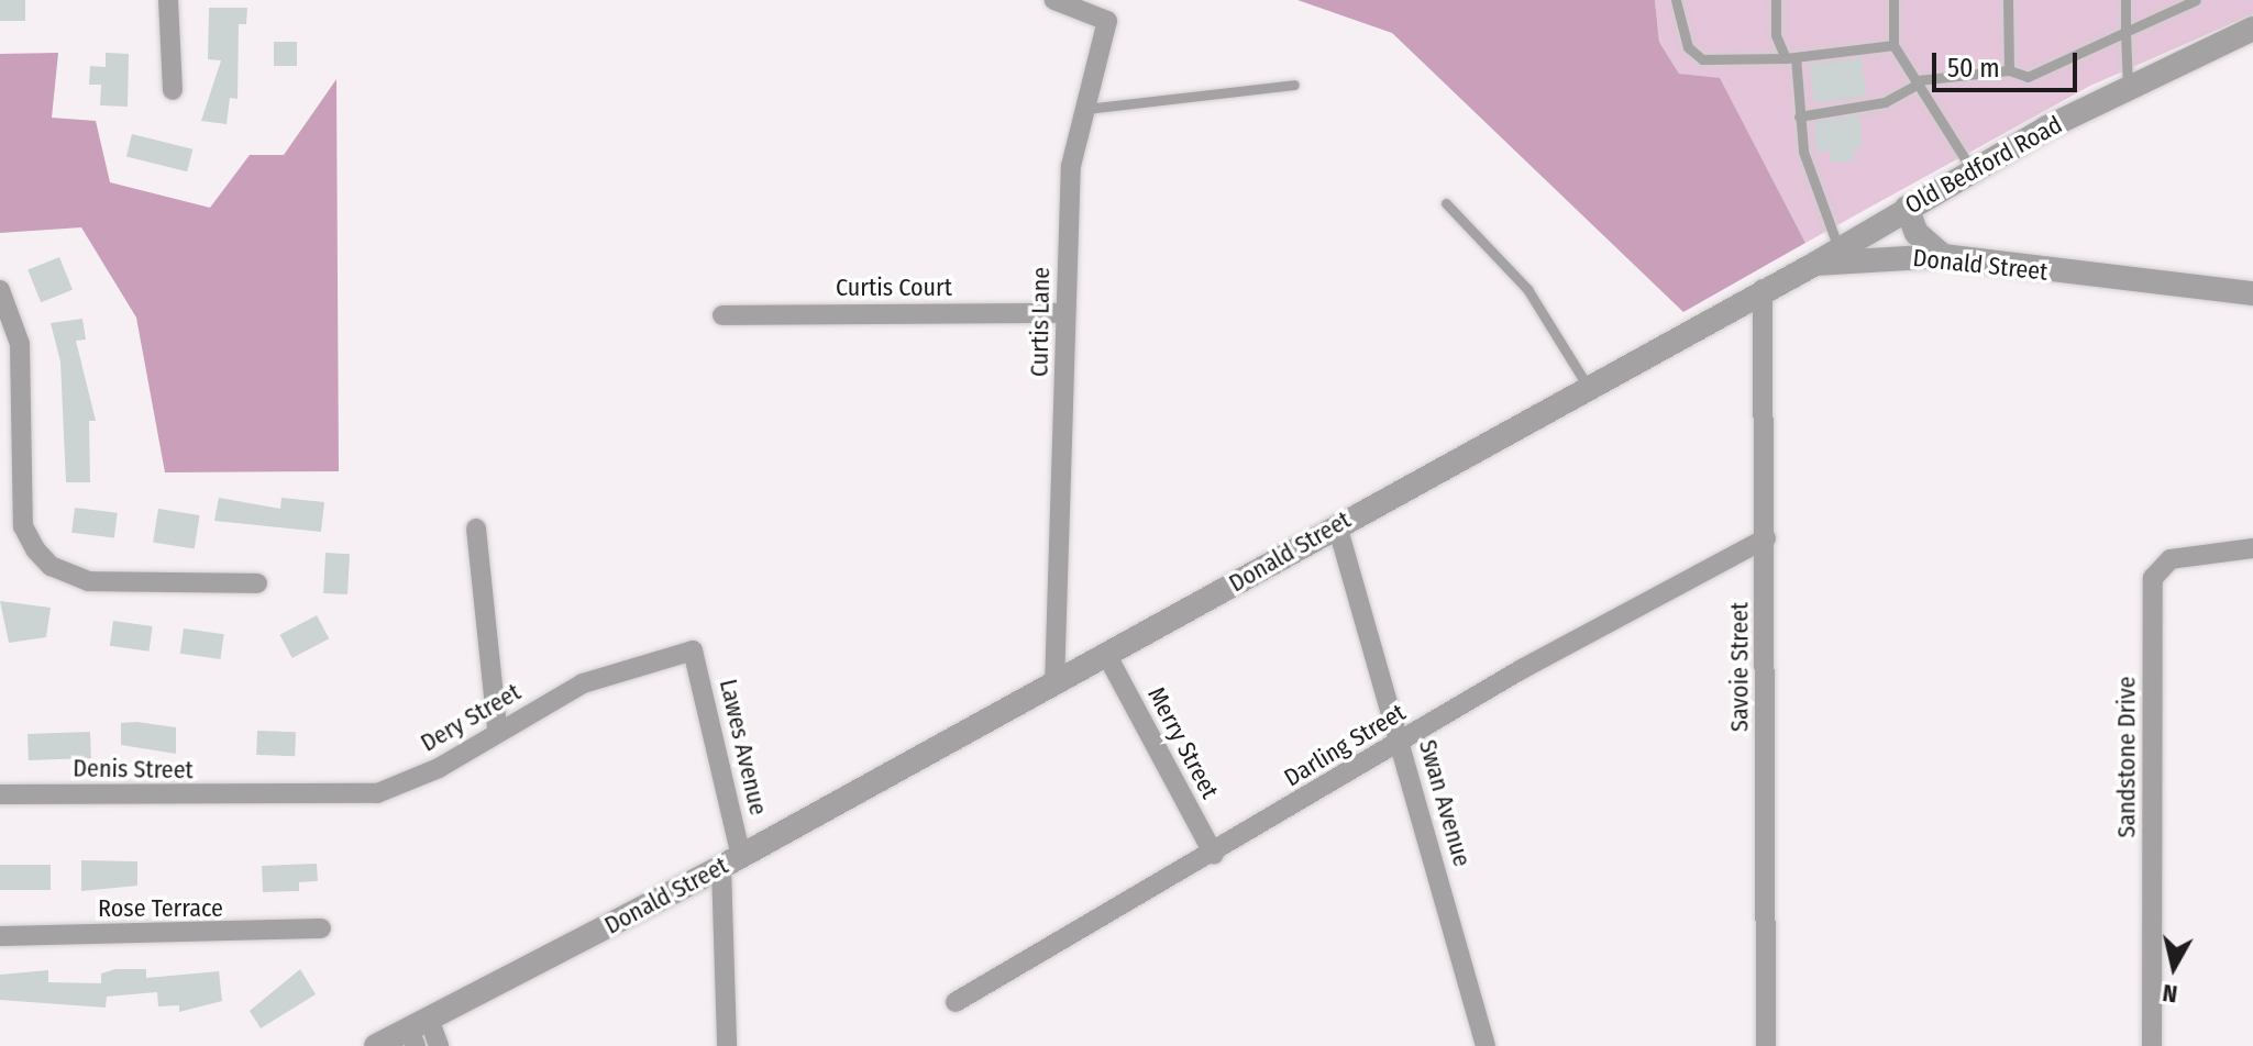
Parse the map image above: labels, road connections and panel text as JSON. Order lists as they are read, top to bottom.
{
  "streets": {
    "street": [
      "Old Bedford Road",
      "Donald Street",
      "Curtis Court",
      "Curtis Lane",
      "Savoie Street",
      "Dery Street",
      "Merry Street",
      "Darling Street",
      "Lawes Avenue",
      "Sandstone Drive",
      "Denis Street",
      "Swan Avenue",
      "Rose Terrace"
    ]
  },
  "crossings": [
    ["Old Bedford Road", "Donald Street"],
    ["Donald Street", "Curtis Lane"],
    ["Donald Street", "Savoie Street"],
    ["Donald Street", "Merry Street"],
    ["Donald Street", "Lawes Avenue"],
    ["Donald Street", "Swan Avenue"],
    ["Curtis Court", "Curtis Lane"],
    ["Savoie Street", "Darling Street"],
    ["Dery Street", "Lawes Avenue"],
    ["Dery Street", "Denis Street"],
    ["Merry Street", "Darling Street"],
    ["Darling Street", "Swan Avenue"]
  ],
  "scale_bar": "50 m",
  "north": "bottom"
}
